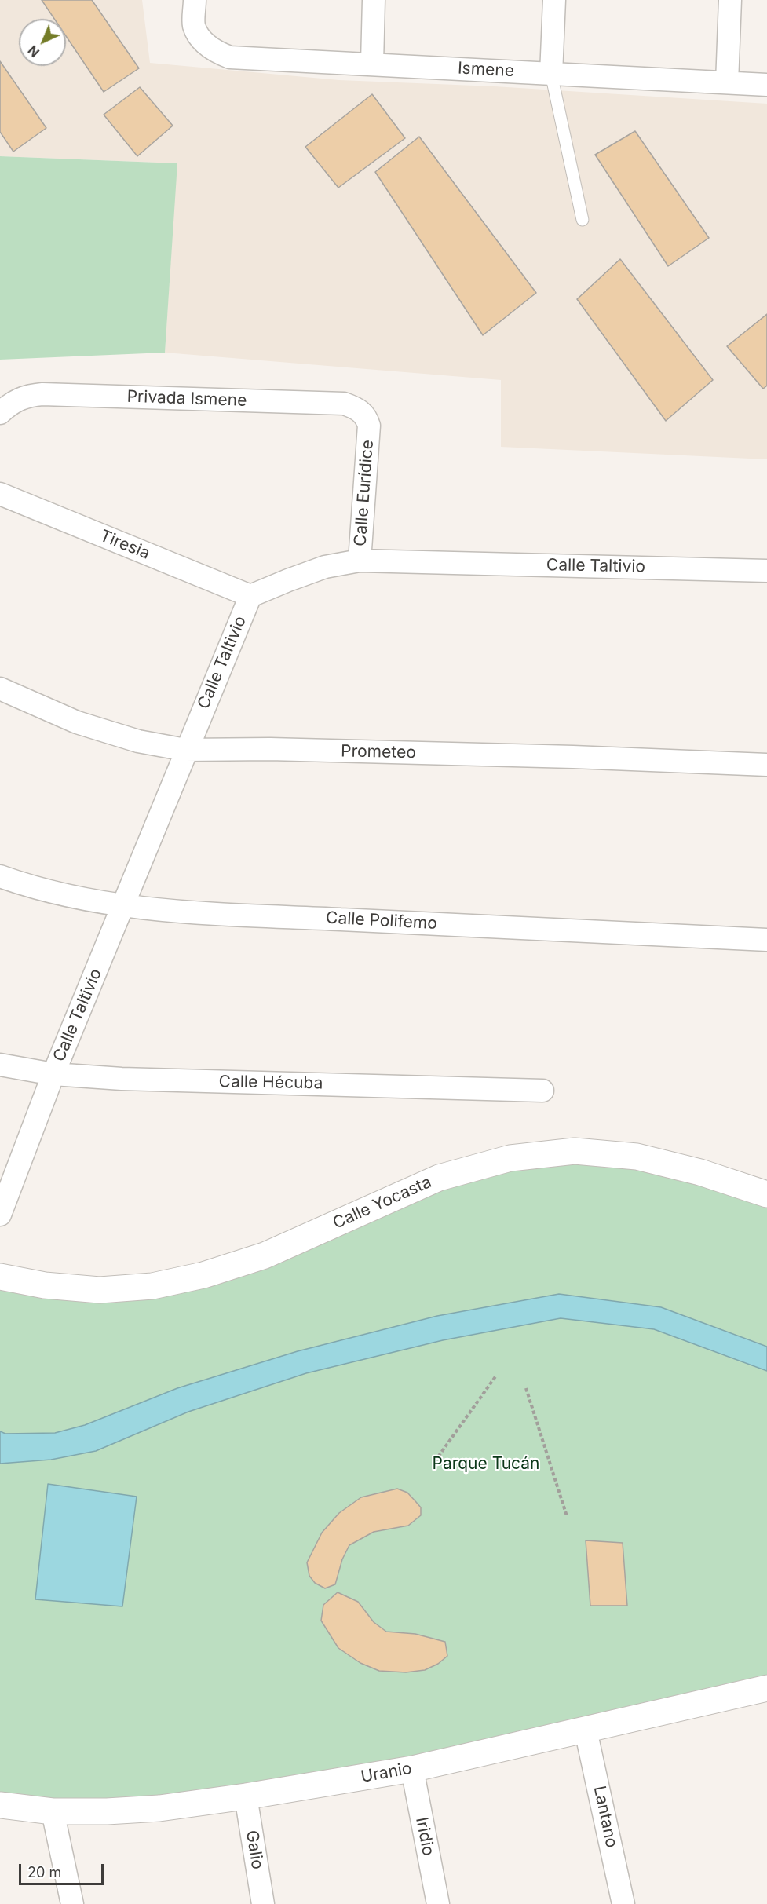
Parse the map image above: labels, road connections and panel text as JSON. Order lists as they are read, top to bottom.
{
  "streets": {
    "street": [
      "Ismene",
      "Privada Ismene",
      "Calle Eurídice",
      "Tiresia",
      "Calle Taltivio",
      "Prometeo",
      "Calle Polifemo",
      "Calle Hécuba",
      "Calle Yocasta",
      "Uranio",
      "Lantano",
      "Iridio",
      "Galio"
    ]
  },
  "crossings": [
    ["Privada Ismene", "Calle Eurídice"],
    ["Calle Eurídice", "Calle Taltivio"],
    ["Tiresia", "Calle Taltivio"],
    ["Calle Taltivio", "Prometeo"],
    ["Calle Taltivio", "Calle Polifemo"],
    ["Calle Taltivio", "Calle Hécuba"],
    ["Uranio", "Lantano"],
    ["Uranio", "Iridio"],
    ["Uranio", "Galio"]
  ],
  "parks": ["Parque Tucán"],
  "scale_bar": "20 m",
  "north": "bottom left"
}
